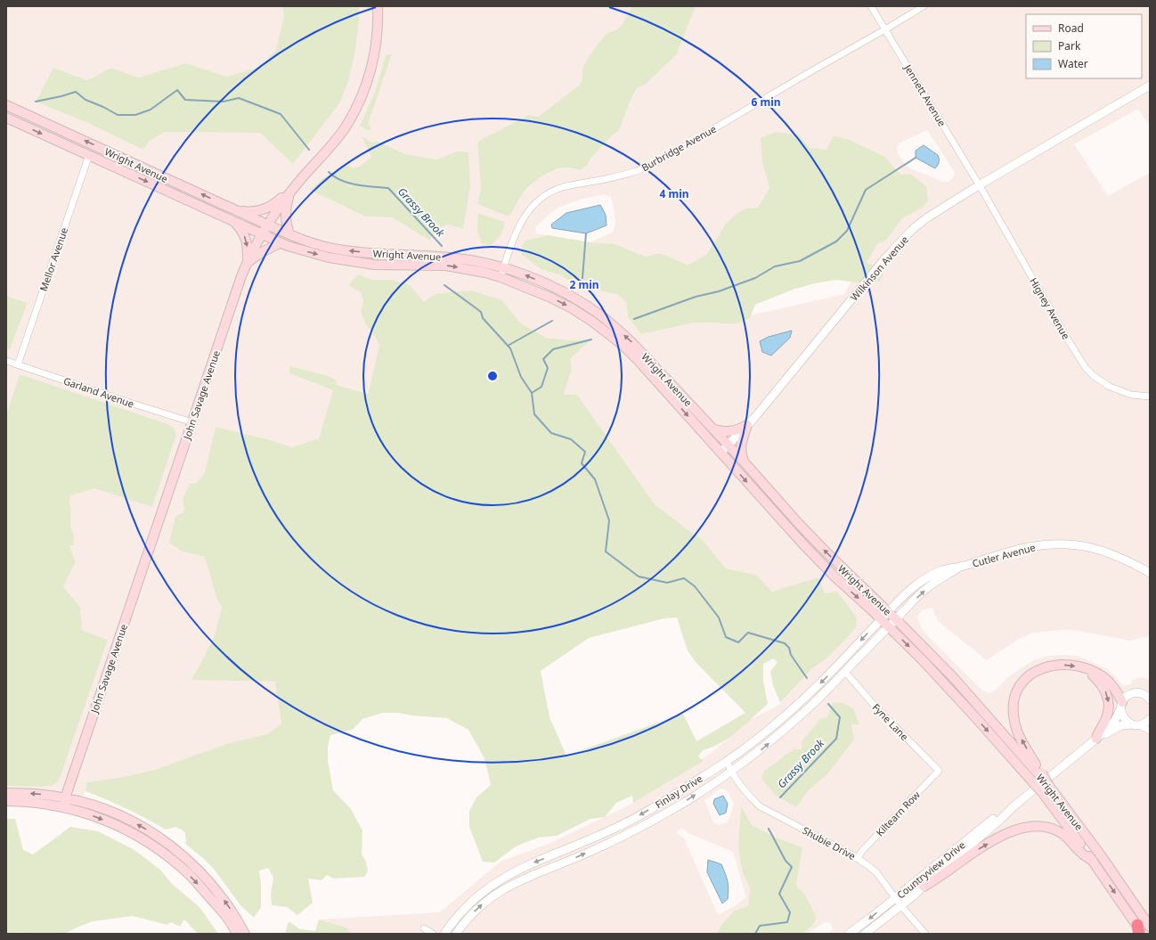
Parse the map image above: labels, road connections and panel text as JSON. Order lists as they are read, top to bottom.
{
  "streets": {
    "main road": ["Wright Avenue", "John Savage Avenue"],
    "street": [
      "Jennett Avenue",
      "Burbridge Avenue",
      "Mellor Avenue",
      "Wilkinson Avenue",
      "Higney Avenue",
      "Garland Avenue",
      "Cutler Avenue",
      "Fyne Lane",
      "Finlay Drive",
      "Kiltearn Row",
      "Shubie Drive",
      "Countryview Drive"
    ]
  },
  "crossings": [
    ["Jennett Avenue", "Burbridge Avenue"],
    ["Jennett Avenue", "Wilkinson Avenue"],
    ["Jennett Avenue", "Higney Avenue"],
    ["Burbridge Avenue", "Wright Avenue"],
    ["Wright Avenue", "Mellor Avenue"],
    ["Wright Avenue", "Wilkinson Avenue"],
    ["Wright Avenue", "John Savage Avenue"],
    ["Wright Avenue", "Cutler Avenue"],
    ["Wright Avenue", "Finlay Drive"],
    ["Mellor Avenue", "Garland Avenue"],
    ["Wilkinson Avenue", "Higney Avenue"],
    ["Garland Avenue", "John Savage Avenue"],
    ["Cutler Avenue", "Finlay Drive"],
    ["Fyne Lane", "Finlay Drive"],
    ["Fyne Lane", "Kiltearn Row"],
    ["Finlay Drive", "Shubie Drive"],
    ["Kiltearn Row", "Shubie Drive"],
    ["Shubie Drive", "Countryview Drive"]
  ],
  "water": ["Grassy Brook"],
  "legend": ["Road", "Park", "Water"],
  "rings": ["6 min", "4 min", "2 min"]
}
